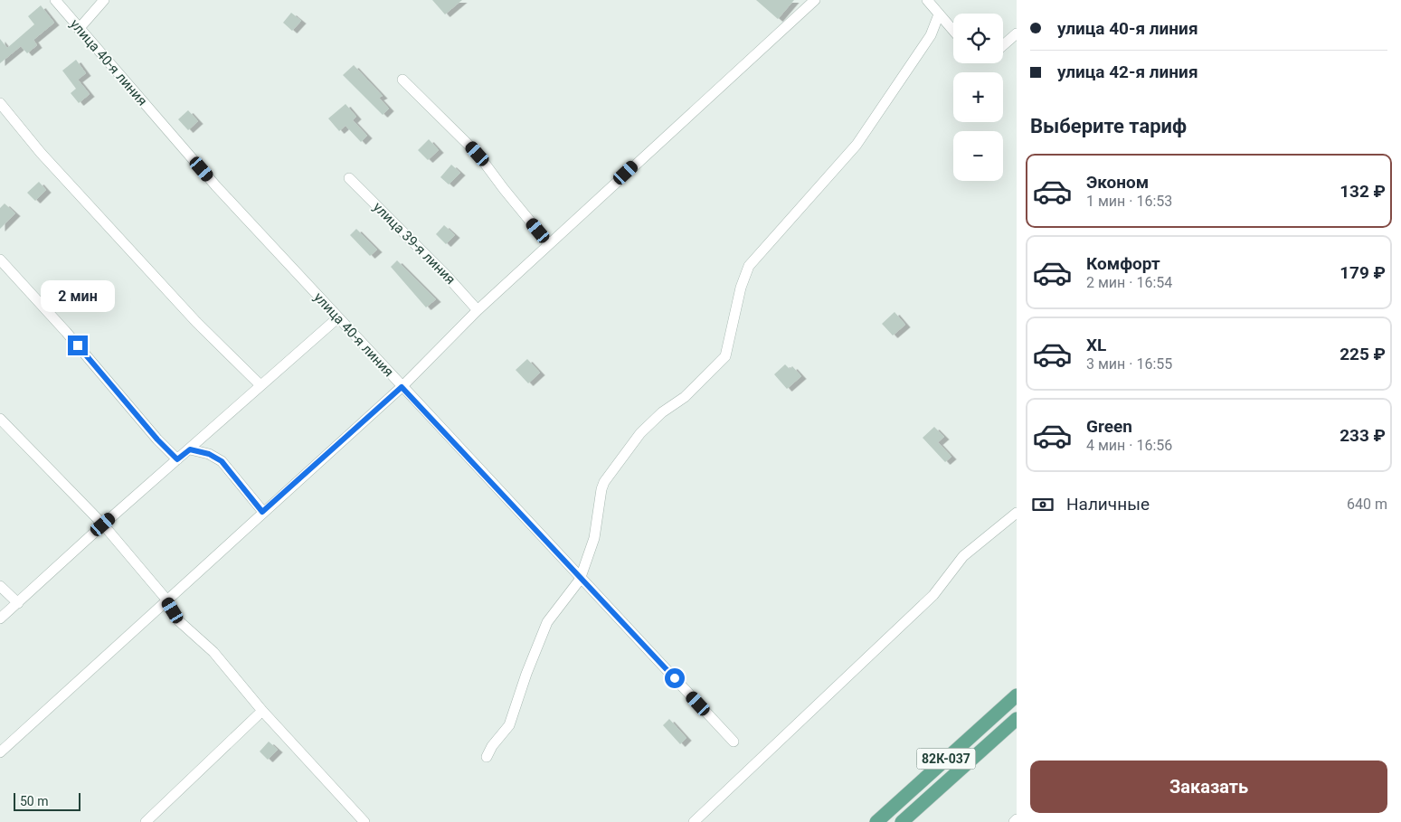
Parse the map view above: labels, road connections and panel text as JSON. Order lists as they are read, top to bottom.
{
  "streets": {
    "main road": ["82К-037"],
    "street": ["улица 40-я линия", "улица 39-я линия"]
  },
  "scale_bar": "50 m",
  "page": {
    "banner": ["улица 40-я линия", "улица 42-я линия"],
    "map_buttons": ["+", "−"],
    "heading": "Выберите тариф",
    "list": [
      {
        "name": "Эконом",
        "note": "1 мин · 16:53",
        "value": "132 ₽"
      },
      {
        "name": "Комфорт",
        "note": "2 мин · 16:54",
        "value": "179 ₽"
      },
      {
        "name": "XL",
        "note": "3 мин · 16:55",
        "value": "225 ₽"
      },
      {
        "name": "Green",
        "note": "4 мин · 16:56",
        "value": "233 ₽"
      }
    ],
    "bubble": "2 мин",
    "pay": ["Наличные", "640 m"],
    "buttons": "Заказать",
    "scale": "50 m"
  }
}
